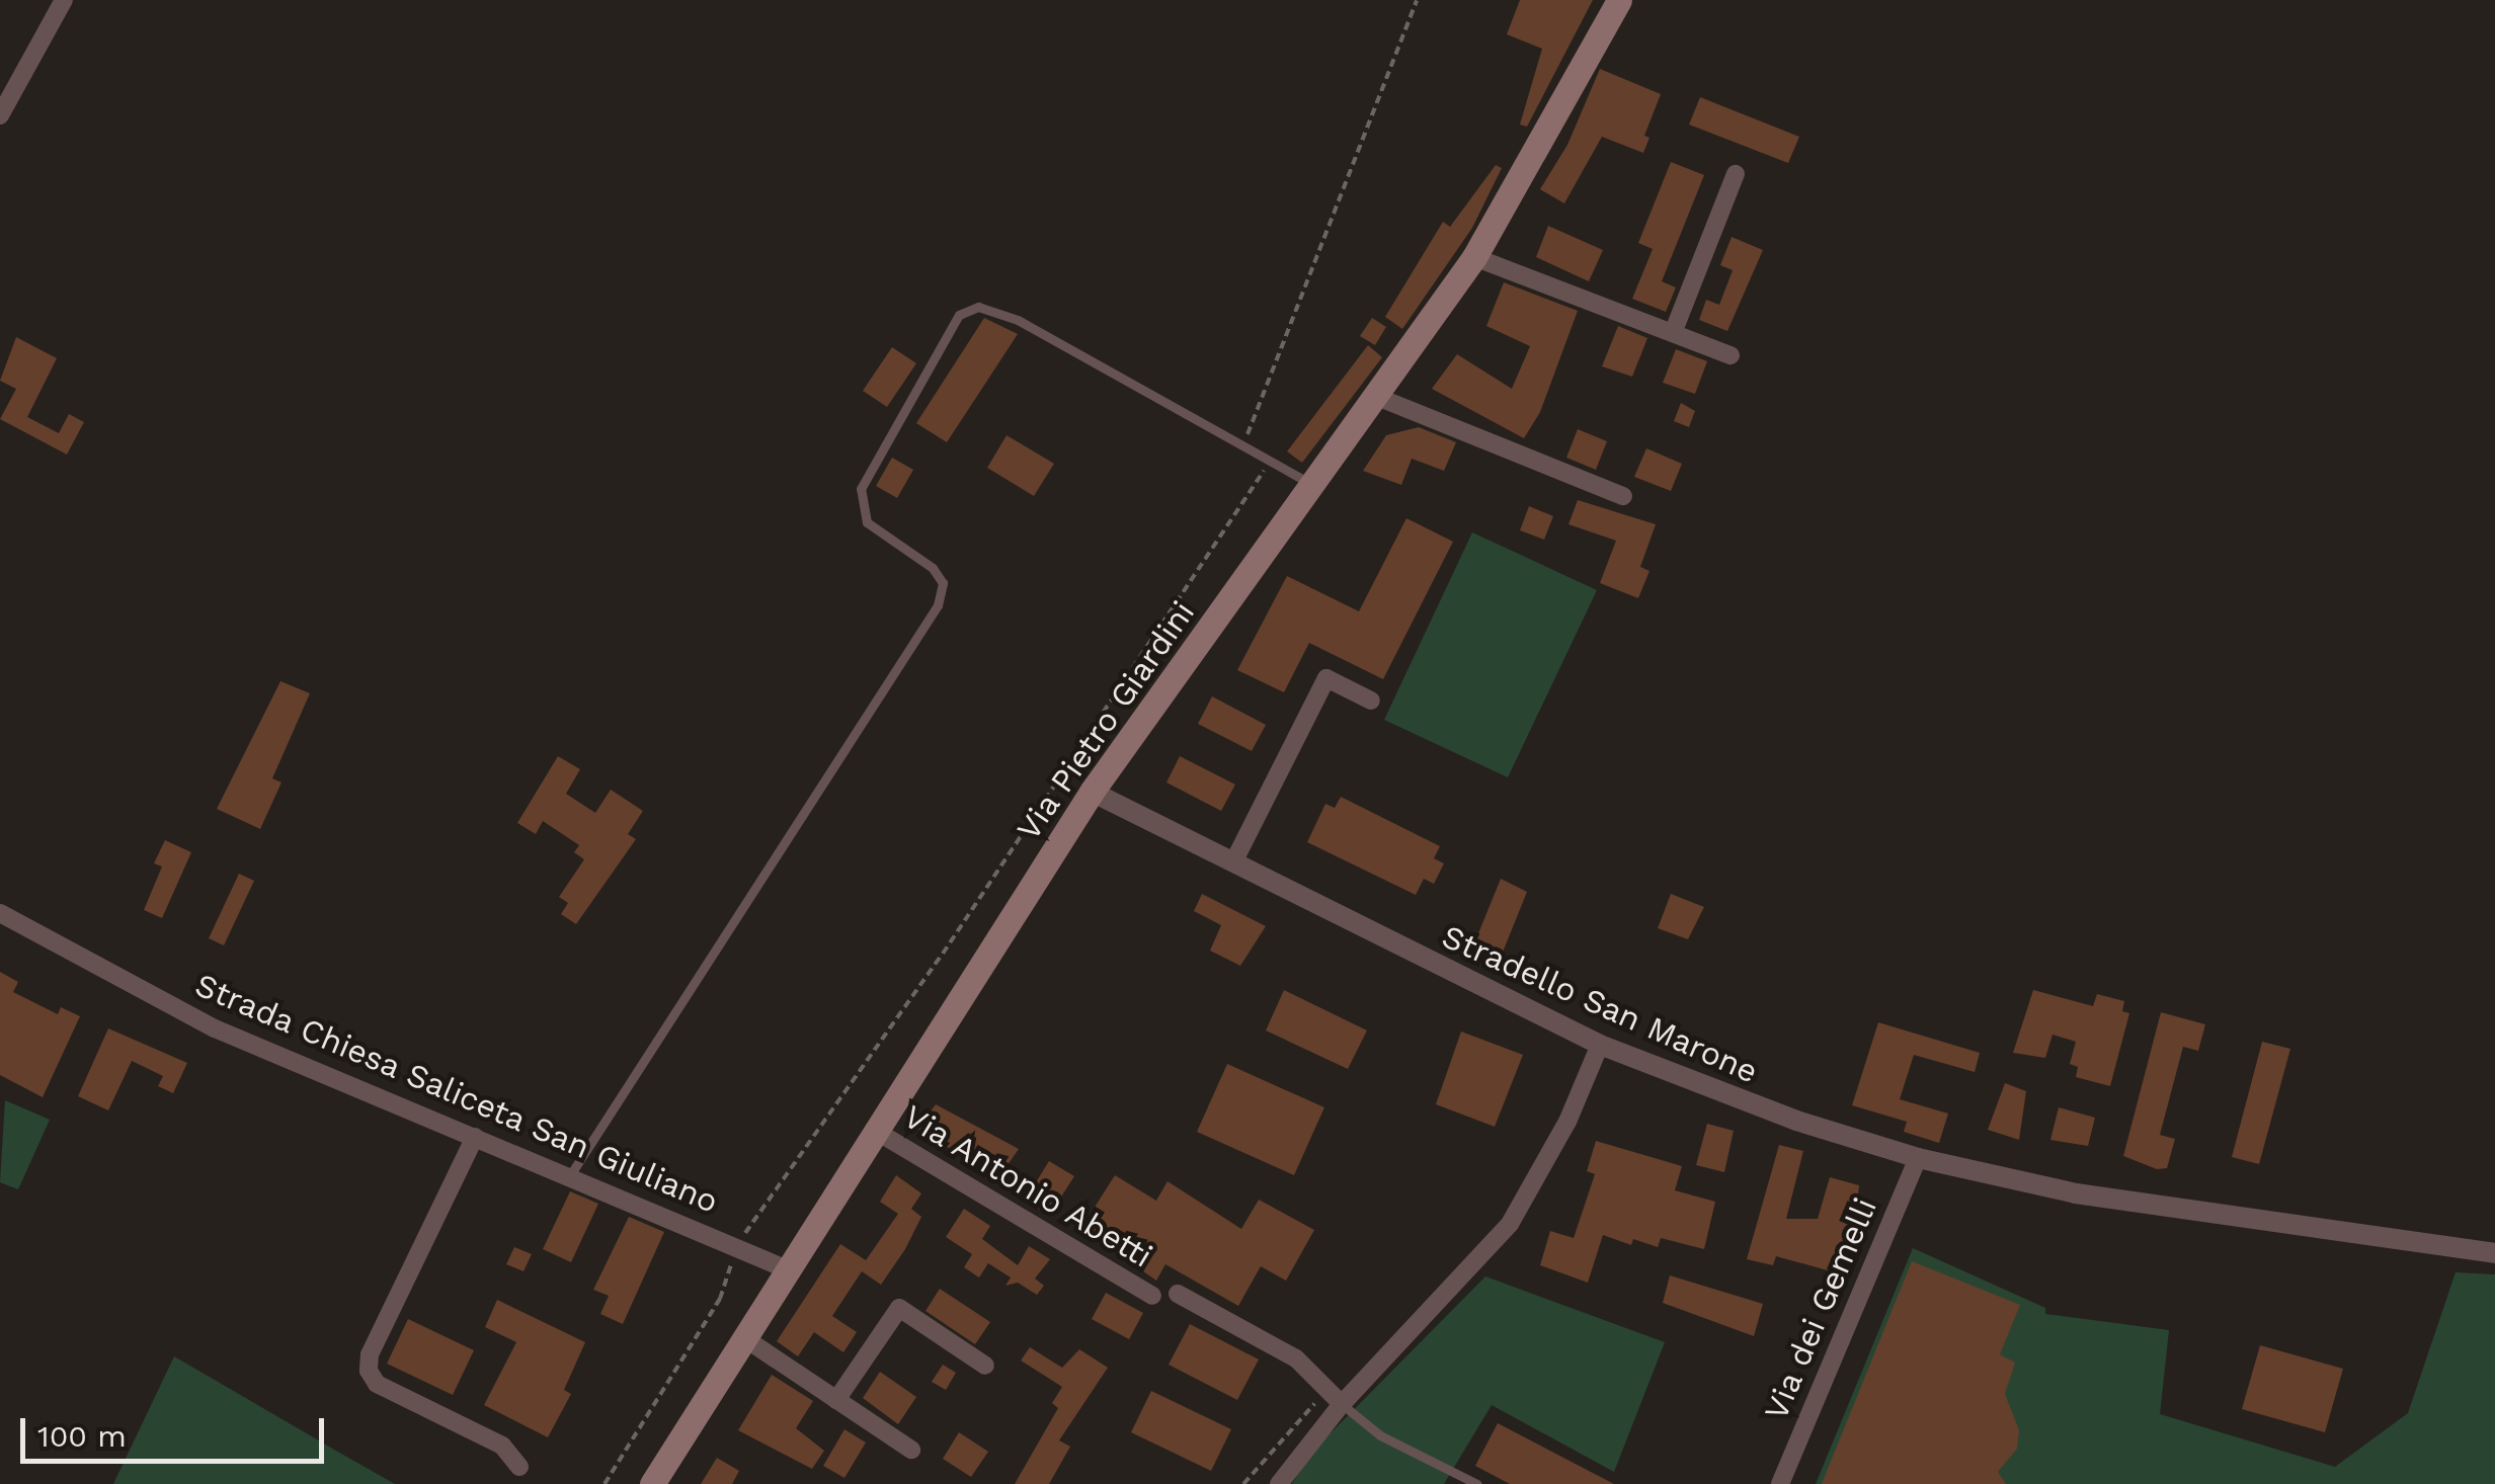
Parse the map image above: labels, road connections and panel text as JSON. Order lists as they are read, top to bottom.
{
  "streets": {
    "main road": ["Via Pietro Giardini"],
    "street": [
      "Stradello San Marone",
      "Strada Chiesa Saliceta San Giuliano",
      "Via Antonio Abetti",
      "Via dei Gemelli"
    ]
  },
  "crossings": [
    ["Via Pietro Giardini", "Stradello San Marone"],
    ["Via Pietro Giardini", "Strada Chiesa Saliceta San Giuliano"],
    ["Via Pietro Giardini", "Via Antonio Abetti"],
    ["Stradello San Marone", "Via dei Gemelli"]
  ],
  "scale_bar": "100 m"
}
